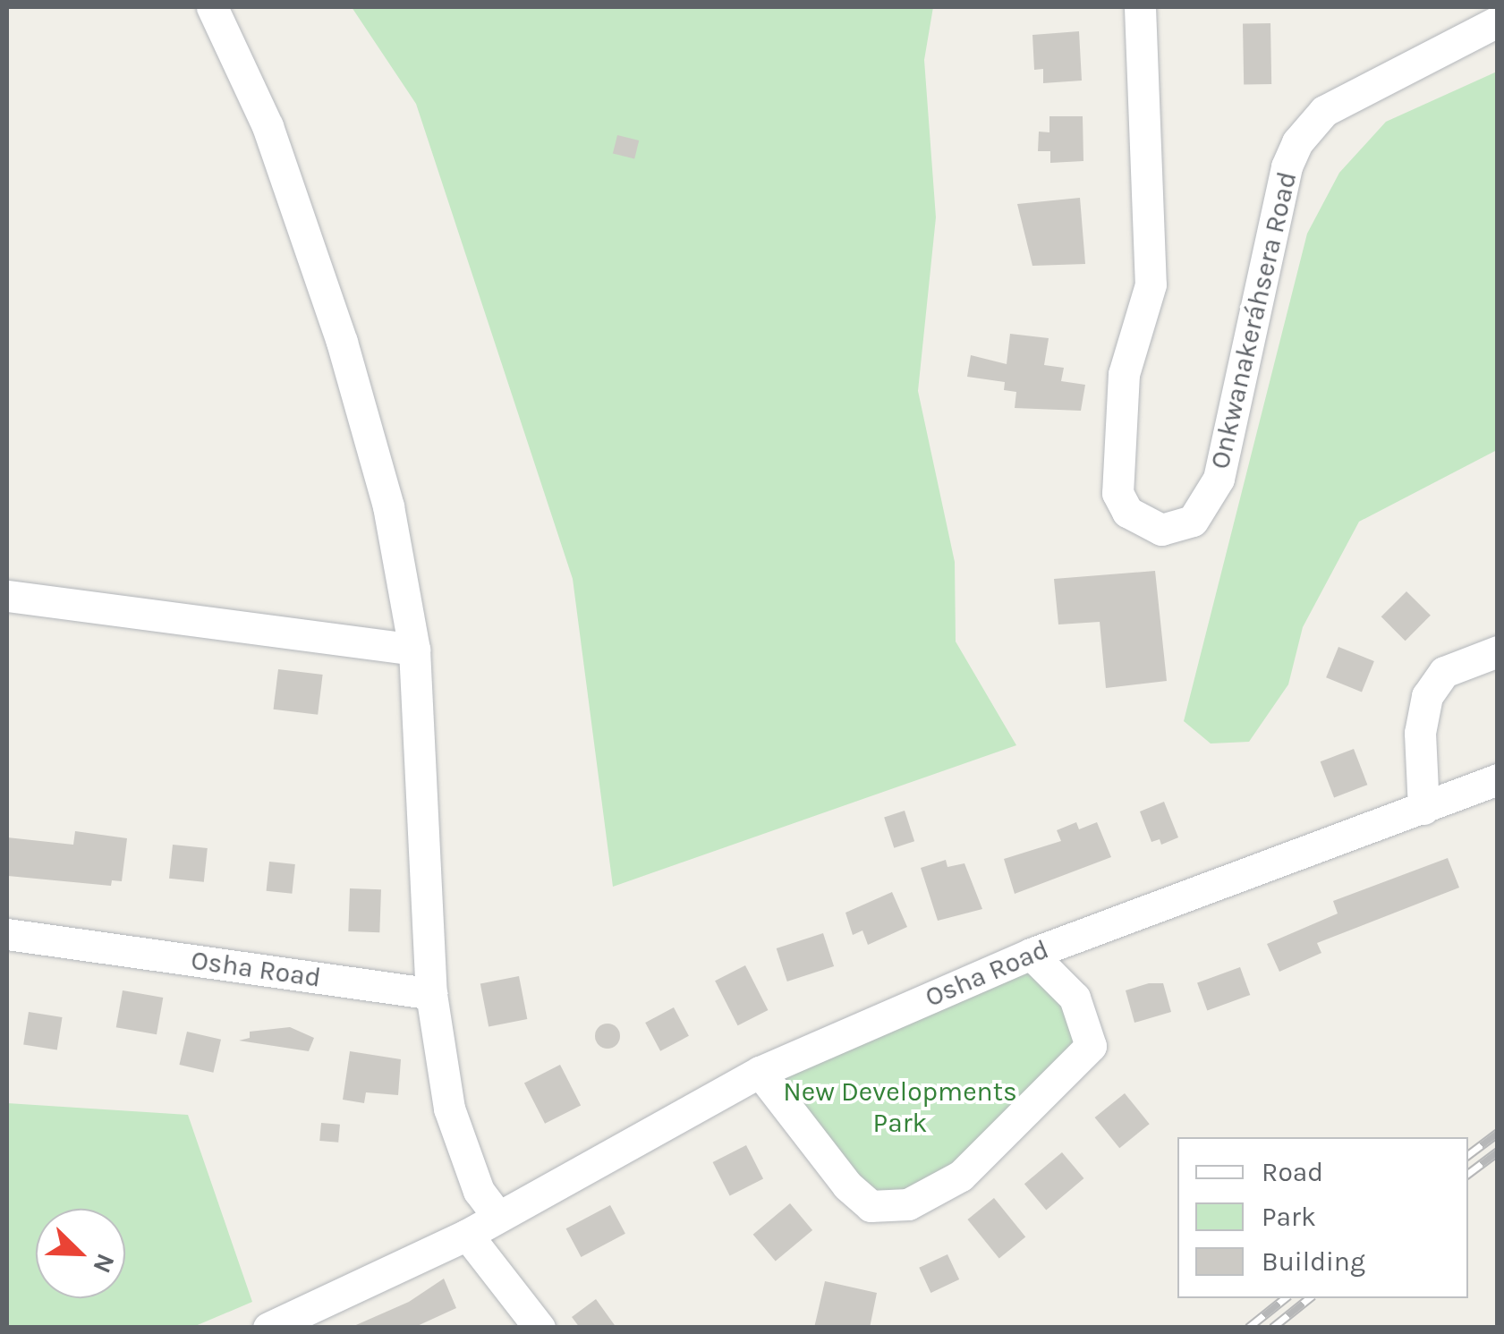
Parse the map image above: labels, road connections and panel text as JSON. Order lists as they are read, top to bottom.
{
  "streets": {
    "street": ["Onkwanakeráhsera Road", "Osha Road"]
  },
  "parks": ["New Developments Park"],
  "legend": ["Road", "Park", "Building"],
  "north": "bottom right"
}
